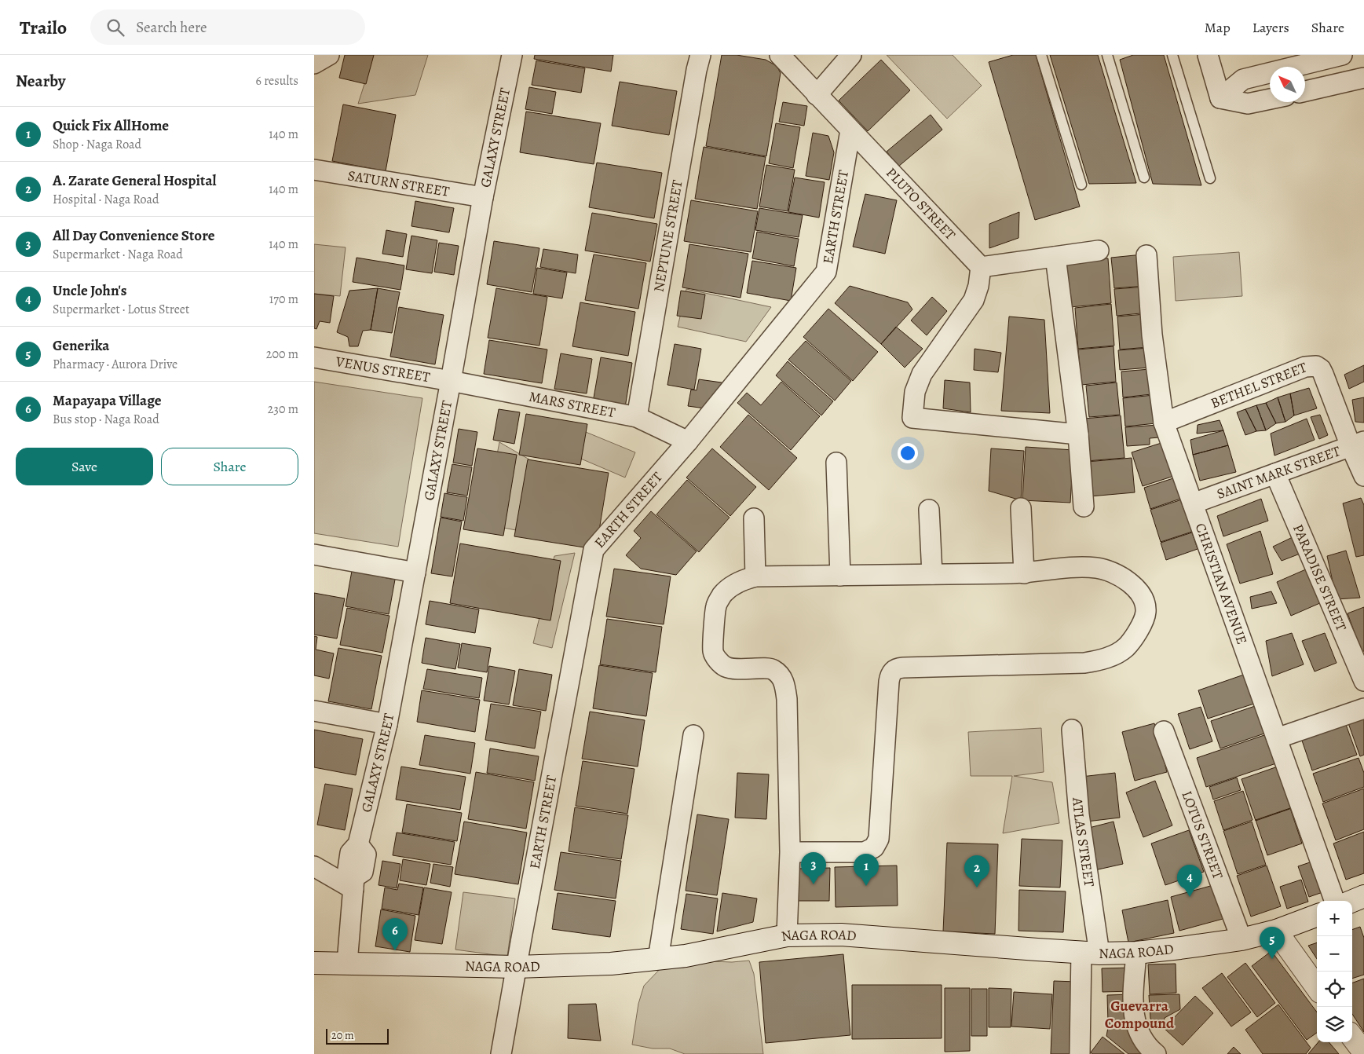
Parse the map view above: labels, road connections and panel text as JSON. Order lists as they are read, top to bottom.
{
  "streets": {
    "main road": ["NAGA ROAD"],
    "street": [
      "GALAXY STREET",
      "SATURN STREET",
      "PLUTO STREET",
      "EARTH STREET",
      "NEPTUNE STREET",
      "VENUS STREET",
      "BETHEL STREET",
      "MARS STREET",
      "SAINT MARK STREET",
      "PARADISE STREET",
      "CHRISTIAN AVENUE",
      "LOTUS STREET",
      "ATLAS STREET"
    ]
  },
  "crossings": [
    ["GALAXY STREET", "SATURN STREET"],
    ["GALAXY STREET", "VENUS STREET"],
    ["GALAXY STREET", "MARS STREET"],
    ["GALAXY STREET", "NAGA ROAD"],
    ["PLUTO STREET", "EARTH STREET"],
    ["EARTH STREET", "MARS STREET"],
    ["EARTH STREET", "NAGA ROAD"],
    ["NEPTUNE STREET", "MARS STREET"],
    ["VENUS STREET", "MARS STREET"],
    ["BETHEL STREET", "SAINT MARK STREET"],
    ["BETHEL STREET", "CHRISTIAN AVENUE"],
    ["SAINT MARK STREET", "PARADISE STREET"],
    ["SAINT MARK STREET", "CHRISTIAN AVENUE"],
    ["LOTUS STREET", "NAGA ROAD"],
    ["ATLAS STREET", "NAGA ROAD"]
  ],
  "districts": ["Guevarra Compound"],
  "scale_bar": "20 m",
  "north": "top left",
  "page": {
    "header": "Trailo",
    "search": "Search here",
    "nav": ["Map", "Layers", "Share"],
    "heading": ["Nearby", "6 results"],
    "list": [
      {
        "mark": "1",
        "name": "Quick Fix AllHome",
        "note": "Shop · Naga Road",
        "value": "140 m"
      },
      {
        "mark": "2",
        "name": "A. Zarate General Hospital",
        "note": "Hospital · Naga Road",
        "value": "140 m"
      },
      {
        "mark": "3",
        "name": "All Day Convenience Store",
        "note": "Supermarket · Naga Road",
        "value": "140 m"
      },
      {
        "mark": "4",
        "name": "Uncle John's",
        "note": "Supermarket · Lotus Street",
        "value": "170 m"
      },
      {
        "mark": "5",
        "name": "Generika",
        "note": "Pharmacy · Aurora Drive",
        "value": "200 m"
      },
      {
        "mark": "6",
        "name": "Mapayapa Village",
        "note": "Bus stop · Naga Road",
        "value": "230 m"
      }
    ],
    "buttons": ["Save", "Share"],
    "pins": [
      "3",
      "1",
      "2",
      "4",
      "6",
      "5"
    ],
    "map_buttons": ["+", "−"],
    "scale": "20 m"
  }
}
